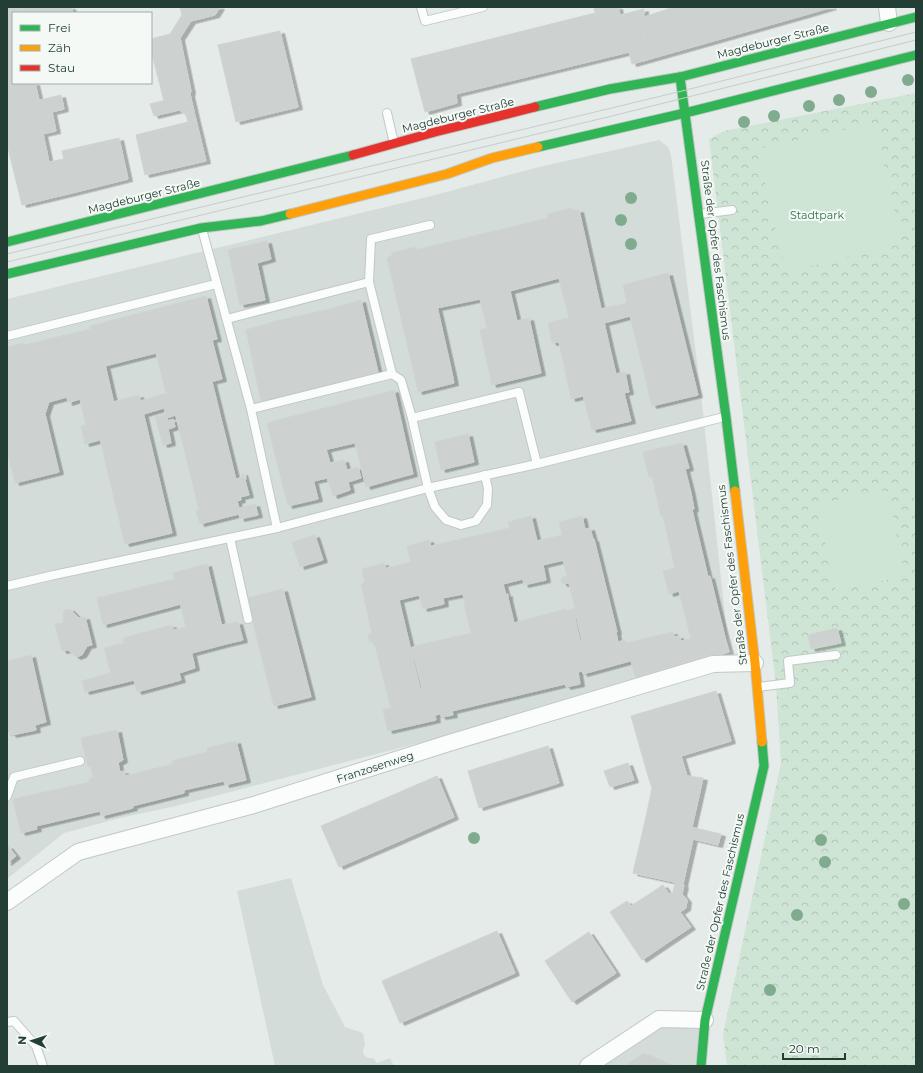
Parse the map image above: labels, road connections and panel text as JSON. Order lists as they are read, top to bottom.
{
  "streets": {
    "street": ["Magdeburger Straße", "Straße der Opfer des Faschismus", "Franzosenweg"]
  },
  "crossings": [
    ["Magdeburger Straße", "Straße der Opfer des Faschismus"],
    ["Straße der Opfer des Faschismus", "Franzosenweg"]
  ],
  "parks": ["Stadtpark"],
  "legend": ["Frei", "Zäh", "Stau"],
  "scale_bar": "20 m",
  "north": "left"
}
